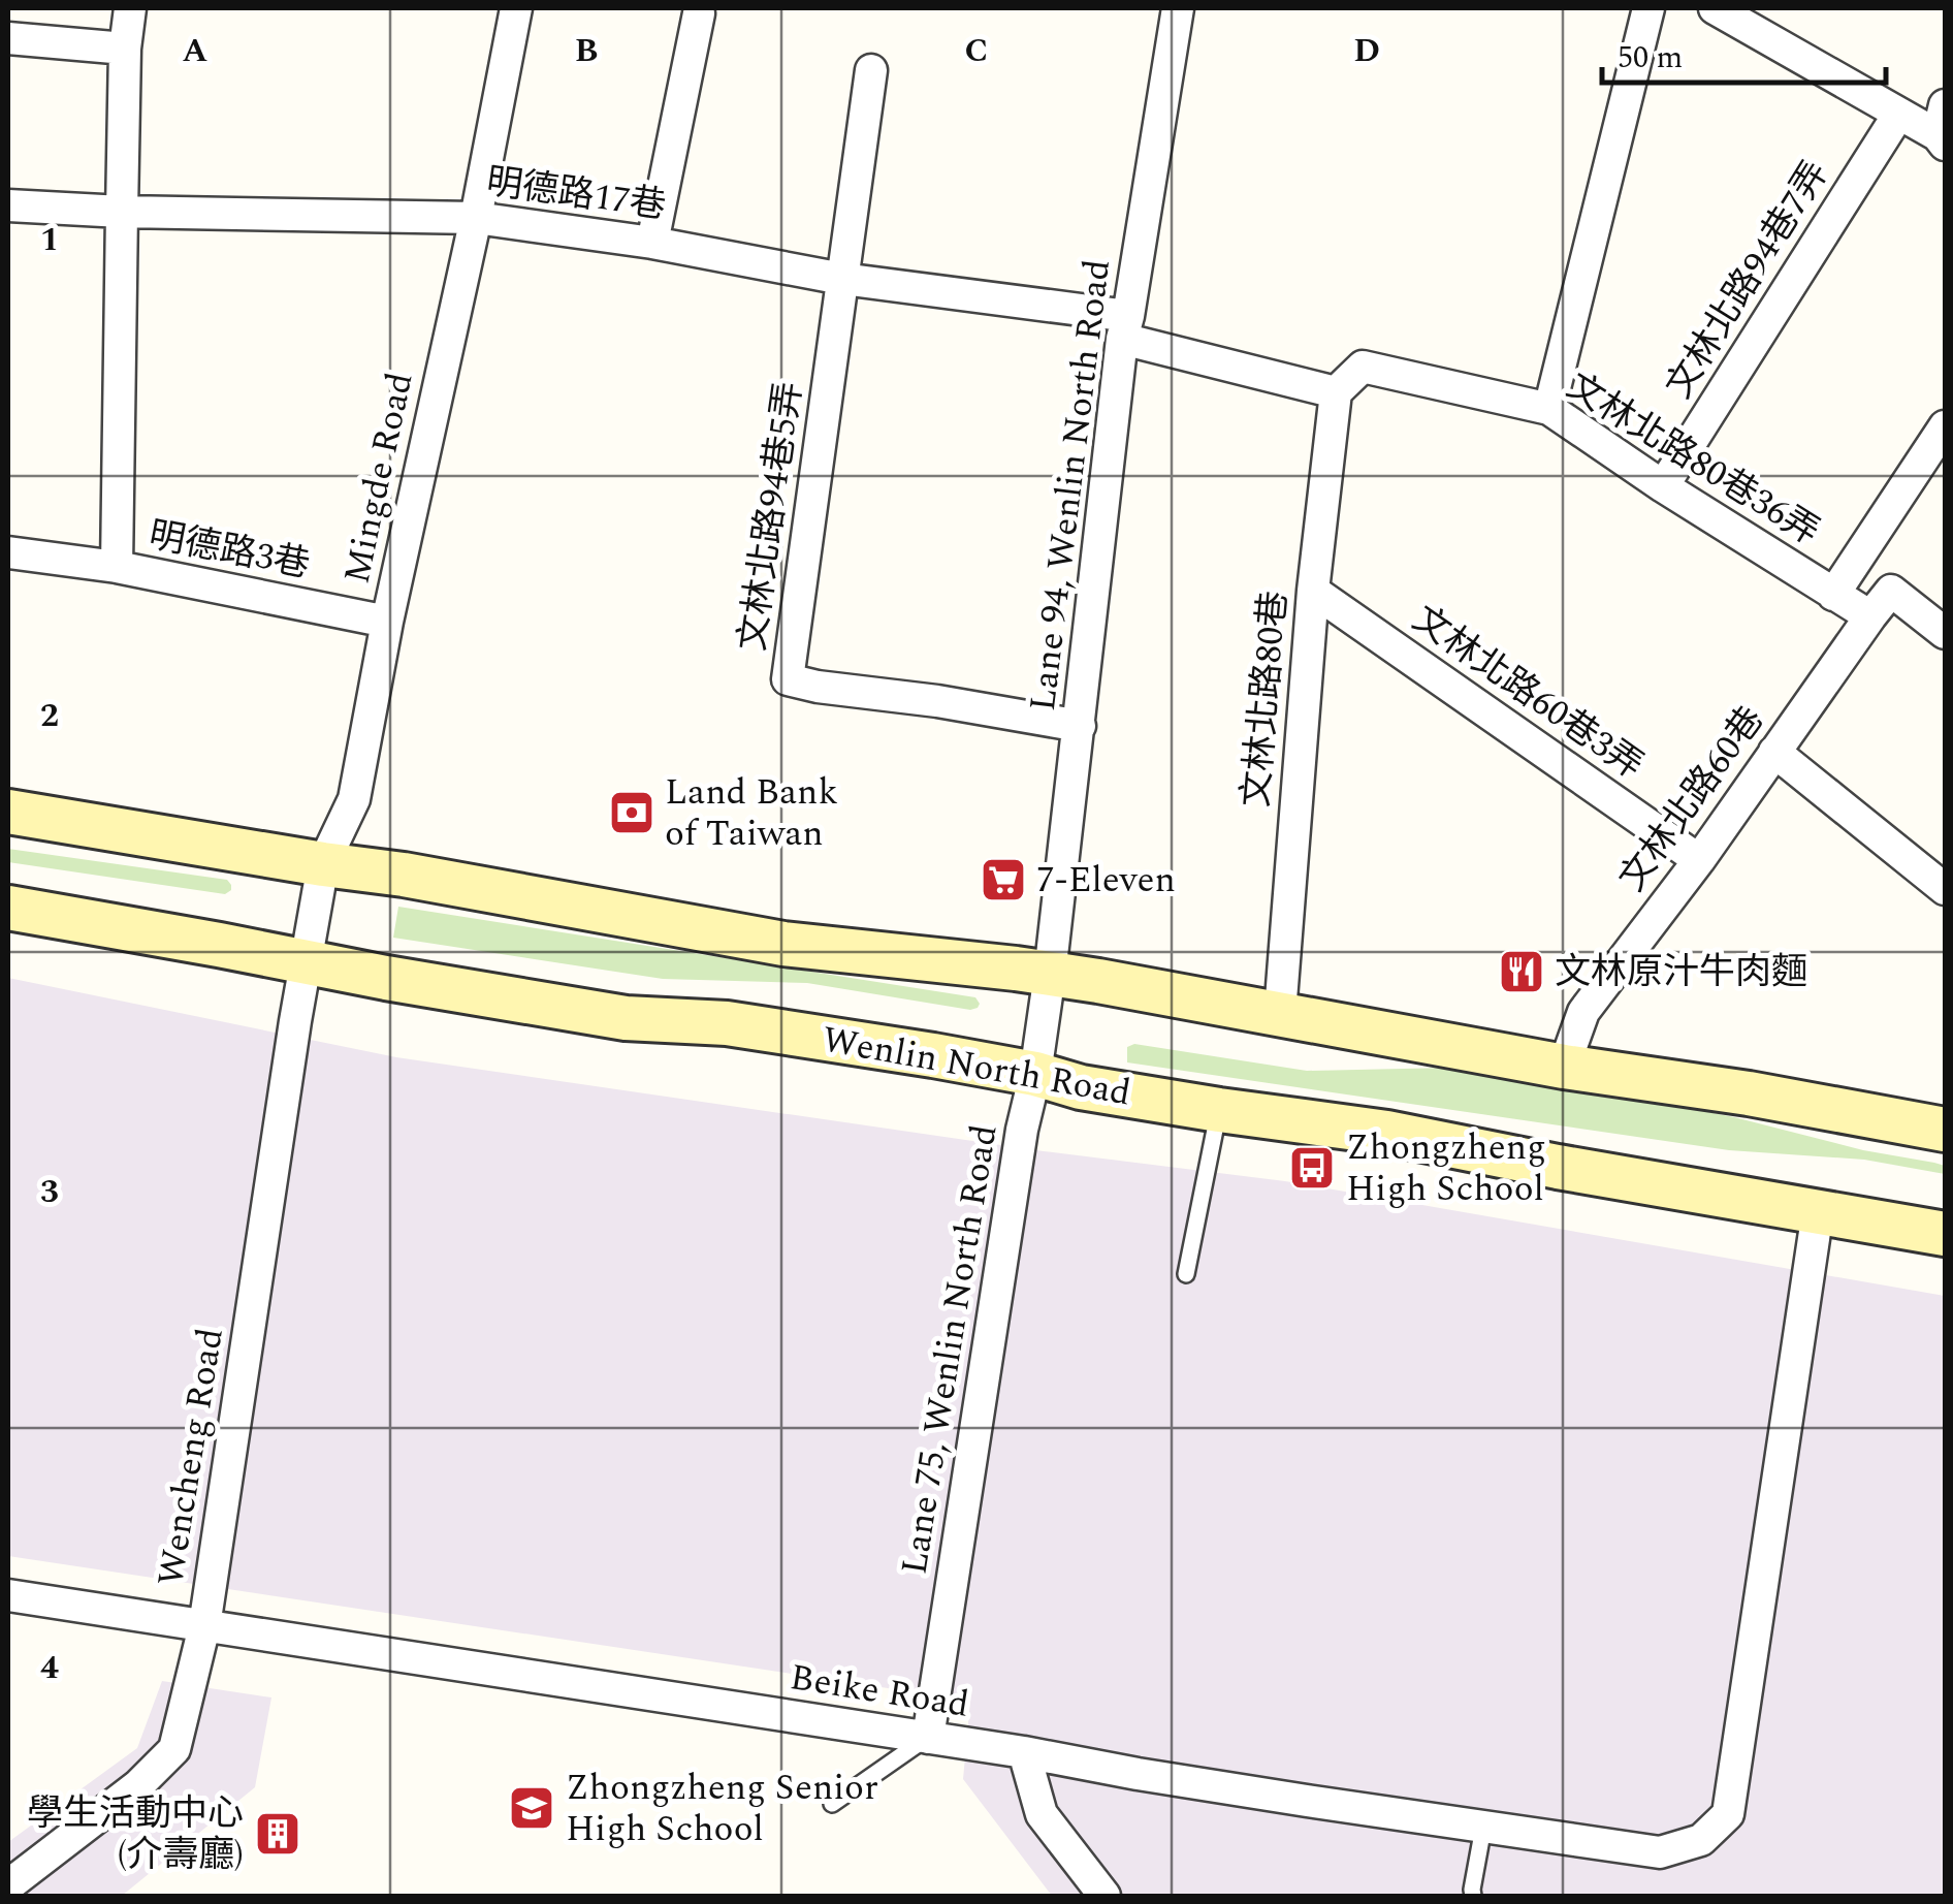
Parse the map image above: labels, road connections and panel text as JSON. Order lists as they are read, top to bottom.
{
  "streets": {
    "main road": ["Wenlin North Road"],
    "street": [
      "明德路17巷",
      "文林北路94巷7弄",
      "文林北路80巷36弄",
      "Mingde Road",
      "Lane 94, Wenlin North Road",
      "文林北路94巷5弄",
      "明德路3巷",
      "文林北路60巷3弄",
      "文林北路80巷",
      "文林北路60巷",
      "Lane 75, Wenlin North Road",
      "Wencheng Road",
      "Beike Road"
    ]
  },
  "crossings": [
    ["明德路17巷", "文林北路80巷36弄"],
    ["明德路17巷", "Mingde Road"],
    ["明德路17巷", "Lane 94, Wenlin North Road"],
    ["明德路17巷", "文林北路94巷5弄"],
    ["明德路17巷", "文林北路80巷"],
    ["文林北路94巷7弄", "文林北路80巷36弄"],
    ["文林北路80巷36弄", "文林北路80巷"],
    ["Mingde Road", "明德路3巷"],
    ["Mingde Road", "Wenlin North Road"],
    ["Mingde Road", "Wencheng Road"],
    ["Lane 94, Wenlin North Road", "文林北路94巷5弄"],
    ["Lane 94, Wenlin North Road", "Lane 75, Wenlin North Road"],
    ["文林北路60巷3弄", "文林北路80巷"],
    ["文林北路60巷3弄", "文林北路60巷"],
    ["Wenlin North Road", "Lane 75, Wenlin North Road"],
    ["Wenlin North Road", "Wencheng Road"],
    ["Wenlin North Road", "Beike Road"],
    ["Lane 75, Wenlin North Road", "Beike Road"],
    ["Wencheng Road", "Beike Road"]
  ],
  "places": {
    "bank": ["Land Bank of Taiwan"],
    "supermarket": ["7-Eleven"],
    "restaurant": ["文林原汁牛肉麵"],
    "bus stop": ["Zhongzheng High School"],
    "school or university": ["Zhongzheng Senior High School"],
    "building": ["學生活動中心 (介壽廳)"]
  },
  "scale_bar": "50 m",
  "grid": {
    "columns": [
      "A",
      "B",
      "C",
      "D"
    ],
    "rows": [
      "1",
      "2",
      "3",
      "4"
    ]
  }
}
